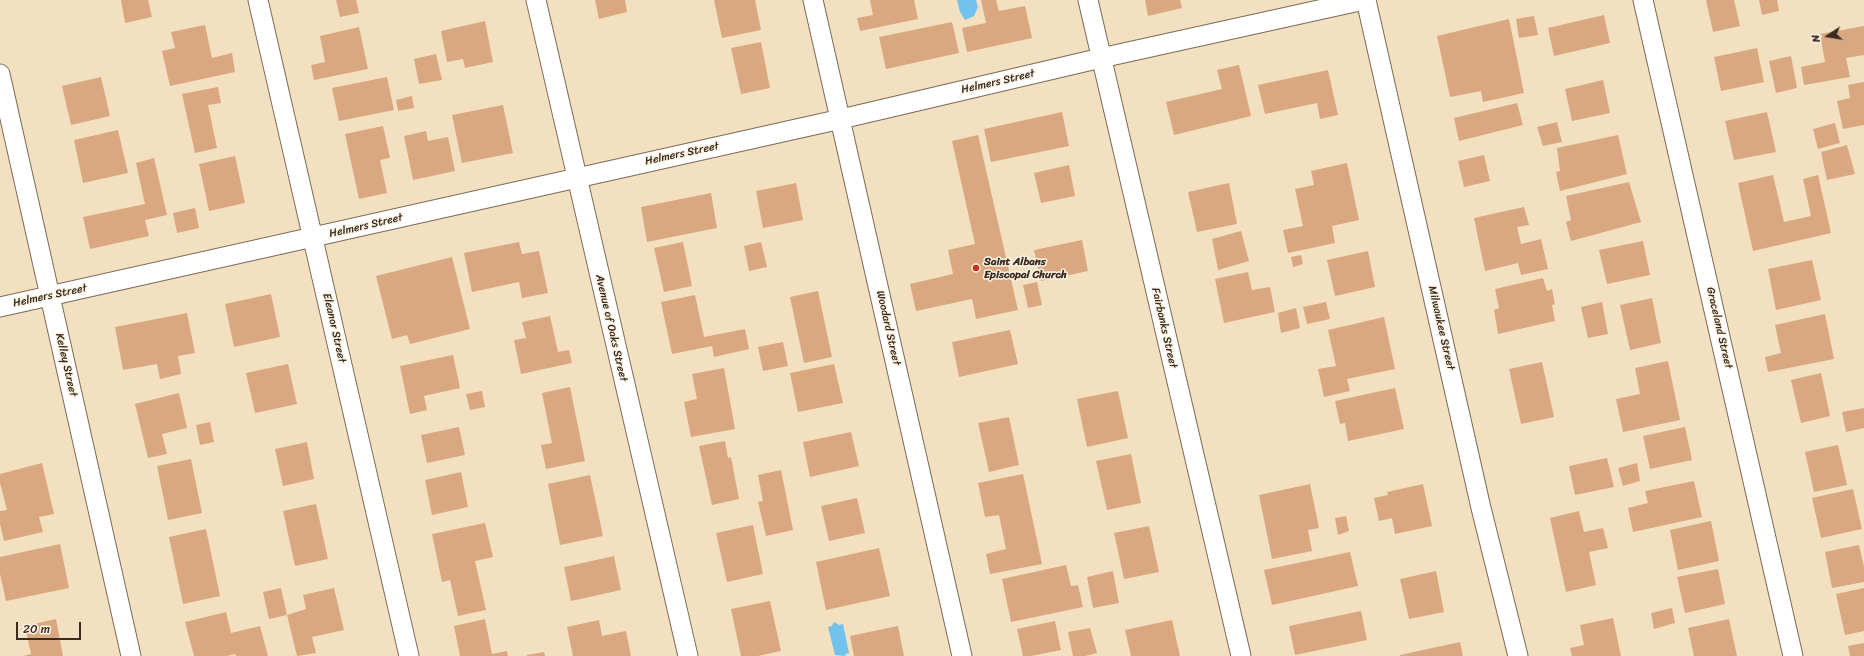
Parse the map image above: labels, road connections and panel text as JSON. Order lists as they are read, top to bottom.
{
  "streets": {
    "street": [
      "Helmers Street",
      "Eleanor Street",
      "Avenue of Oaks Street",
      "Woodard Street",
      "Fairbanks Street",
      "Milwaukee Street",
      "Graceland Street",
      "Kelley Street"
    ]
  },
  "crossings": [
    ["Helmers Street", "Eleanor Street"],
    ["Helmers Street", "Avenue of Oaks Street"],
    ["Helmers Street", "Woodard Street"],
    ["Helmers Street", "Fairbanks Street"],
    ["Helmers Street", "Milwaukee Street"],
    ["Helmers Street", "Kelley Street"]
  ],
  "places": ["Saint Albans Episcopal Church"],
  "scale_bar": "20 m",
  "north": "left"
}
